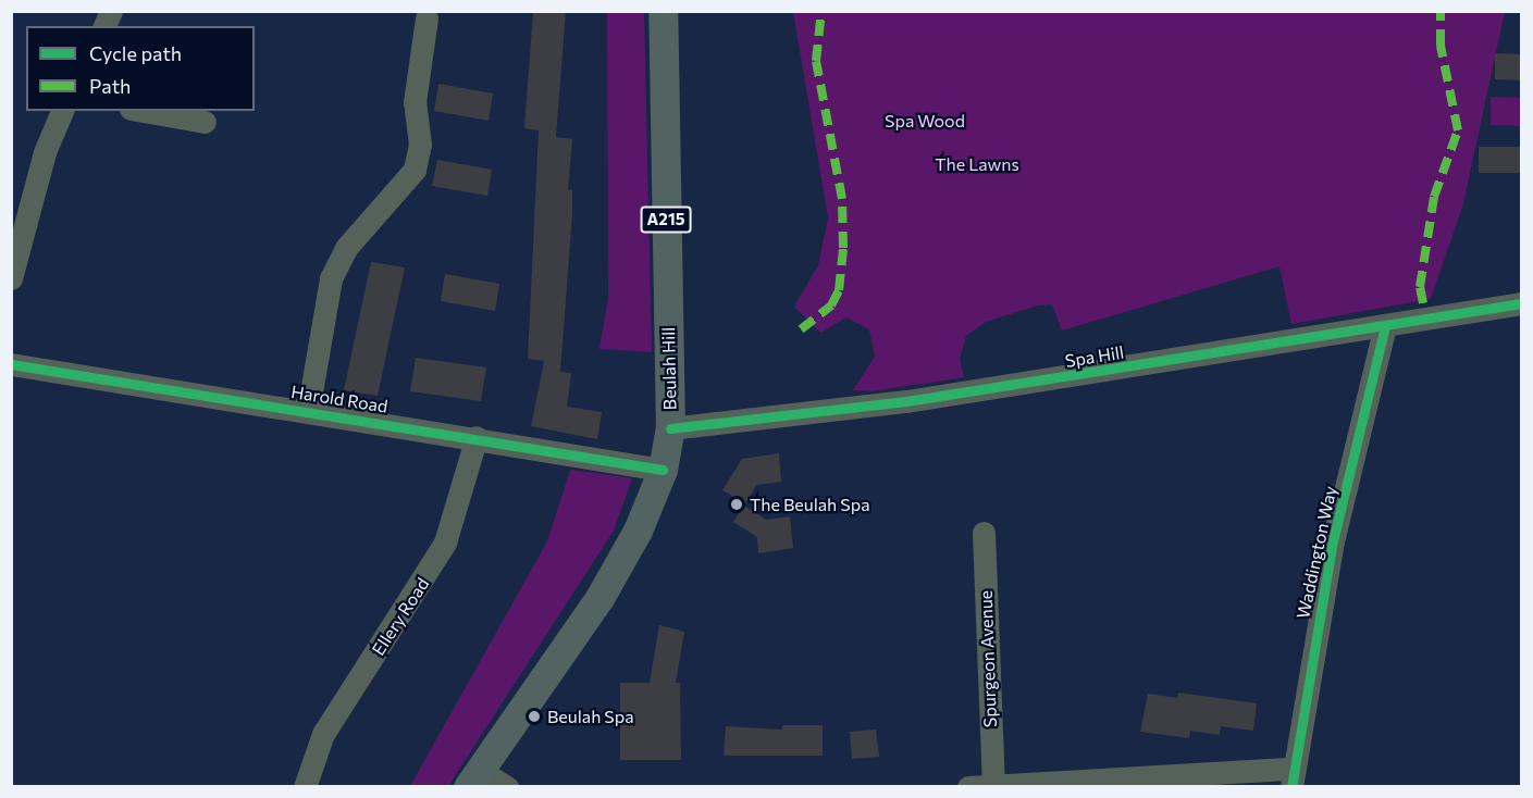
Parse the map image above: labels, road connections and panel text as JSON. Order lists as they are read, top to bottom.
{
  "streets": {
    "main road": ["A215", "Beulah Hill"],
    "street": [
      "Spa Hill",
      "Harold Road",
      "Waddington Way",
      "Ellery Road",
      "Spurgeon Avenue"
    ]
  },
  "crossings": [
    ["Spa Hill", "Beulah Hill"],
    ["Spa Hill", "Waddington Way"],
    ["Beulah Hill", "Harold Road"],
    ["Harold Road", "Ellery Road"]
  ],
  "parks": ["Spa Wood", "The Lawns"],
  "places": ["The Beulah Spa", "Beulah Spa"],
  "legend": ["Cycle path", "Path"]
}
